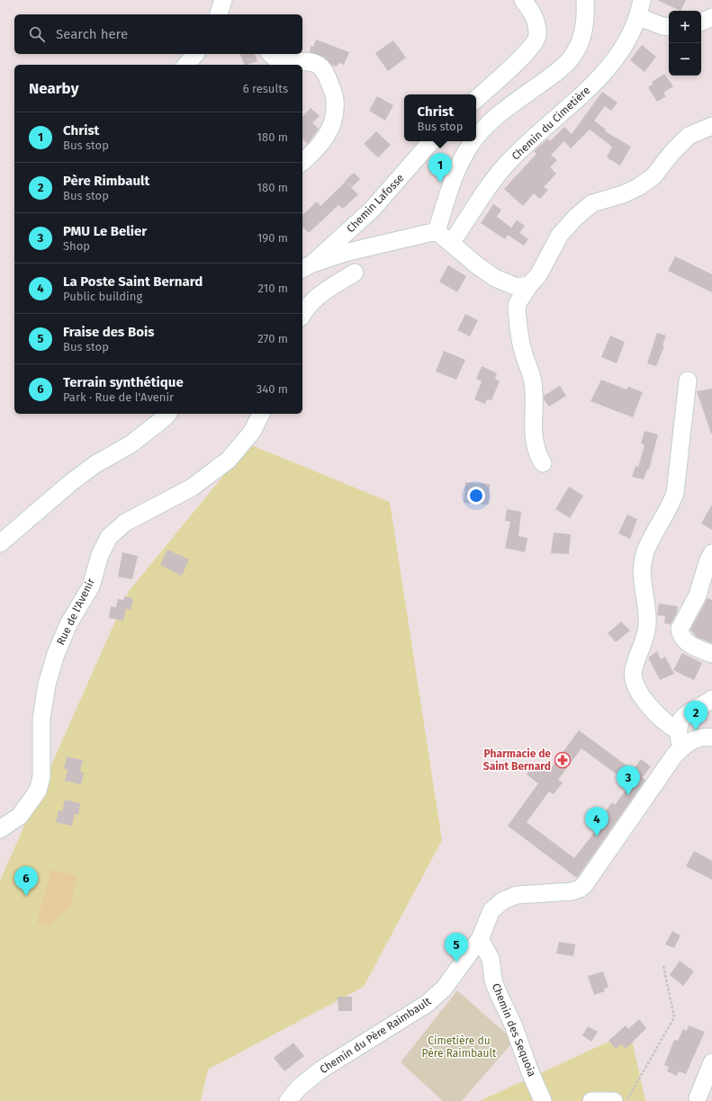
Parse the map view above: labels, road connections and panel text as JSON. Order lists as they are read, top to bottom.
{
  "streets": {
    "street": [
      "Chemin du Cimetière",
      "Chemin Lafosse",
      "Rue de l'Avenir",
      "Chemin des Sequoia",
      "Chemin du Père Raimbault"
    ]
  },
  "crossings": [
    ["Chemin des Sequoia", "Chemin du Père Raimbault"]
  ],
  "parks": ["Cimetière du Père Raimbault"],
  "places": {
    "pharmacy": ["Pharmacie de Saint Bernard"]
  },
  "page": {
    "map_buttons": ["+", "−"],
    "search": "Search here",
    "heading": ["Nearby", "6 results"],
    "popup": ["Christ", "Bus stop"],
    "list": [
      {
        "mark": "1",
        "name": "Christ",
        "note": "Bus stop",
        "value": "180 m"
      },
      {
        "mark": "2",
        "name": "Père Rimbault",
        "note": "Bus stop",
        "value": "180 m"
      },
      {
        "mark": "3",
        "name": "PMU Le Belier",
        "note": "Shop",
        "value": "190 m"
      },
      {
        "mark": "4",
        "name": "La Poste Saint Bernard",
        "note": "Public building",
        "value": "210 m"
      },
      {
        "mark": "5",
        "name": "Fraise des Bois",
        "note": "Bus stop",
        "value": "270 m"
      },
      {
        "mark": "6",
        "name": "Terrain synthétique",
        "note": "Park · Rue de l'Avenir",
        "value": "340 m"
      }
    ],
    "pins": [
      "1",
      "2",
      "3",
      "4",
      "6",
      "5"
    ]
  }
}
